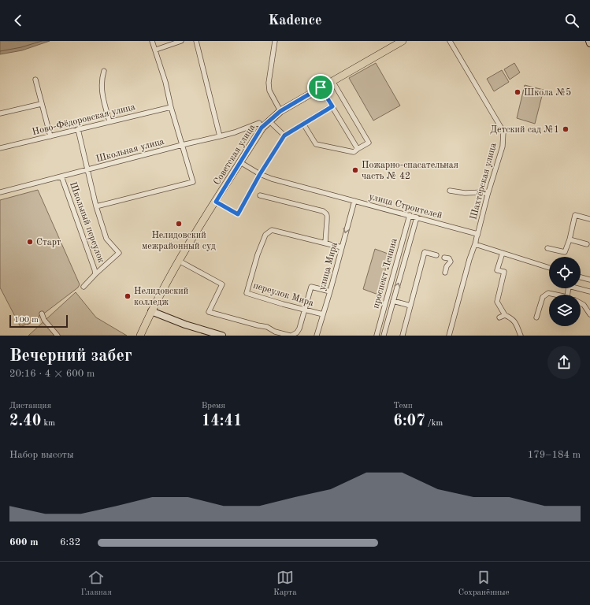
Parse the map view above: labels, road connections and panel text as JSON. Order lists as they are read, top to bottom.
{
  "streets": {
    "main road": ["Советская улица"],
    "street": [
      "Ново-Фёдоровская улица",
      "Школьная улица",
      "Шахтёрская улица",
      "улица Строителей",
      "Школьный переулок",
      "улица Мира",
      "проспект Ленина",
      "переулок Мира"
    ]
  },
  "crossings": [
    ["Ново-Фёдоровская улица", "Школьный переулок"],
    ["Школьная улица", "Советская улица"],
    ["Школьная улица", "Школьный переулок"],
    ["Советская улица", "улица Строителей"],
    ["Шахтёрская улица", "улица Строителей"],
    ["улица Строителей", "улица Мира"],
    ["улица Строителей", "проспект Ленина"],
    ["улица Мира", "переулок Мира"]
  ],
  "places": [
    "Школа №5",
    "Детский сад №1",
    "Пожарно-спасательная часть № 42",
    "Нелидовский межрайонный суд",
    "Старт",
    "Нелидовский колледж"
  ],
  "scale_bar": "100 m",
  "page": {
    "header": "Kadence",
    "scale": "100 m",
    "heading": ["Вечерний забег", "20:16 · 4 × 600 m"],
    "stats": [
      ["Дистанция", "2.40 km"],
      ["Время", "14:41"],
      ["Темп", "6:07 /km"]
    ],
    "chart": ["Набор высоты", "179–184 m"],
    "list": [
      {
        "name": "600 m",
        "note": "6:32"
      }
    ],
    "tabs": ["Главная", "Карта", "Сохранённые"]
  }
}
